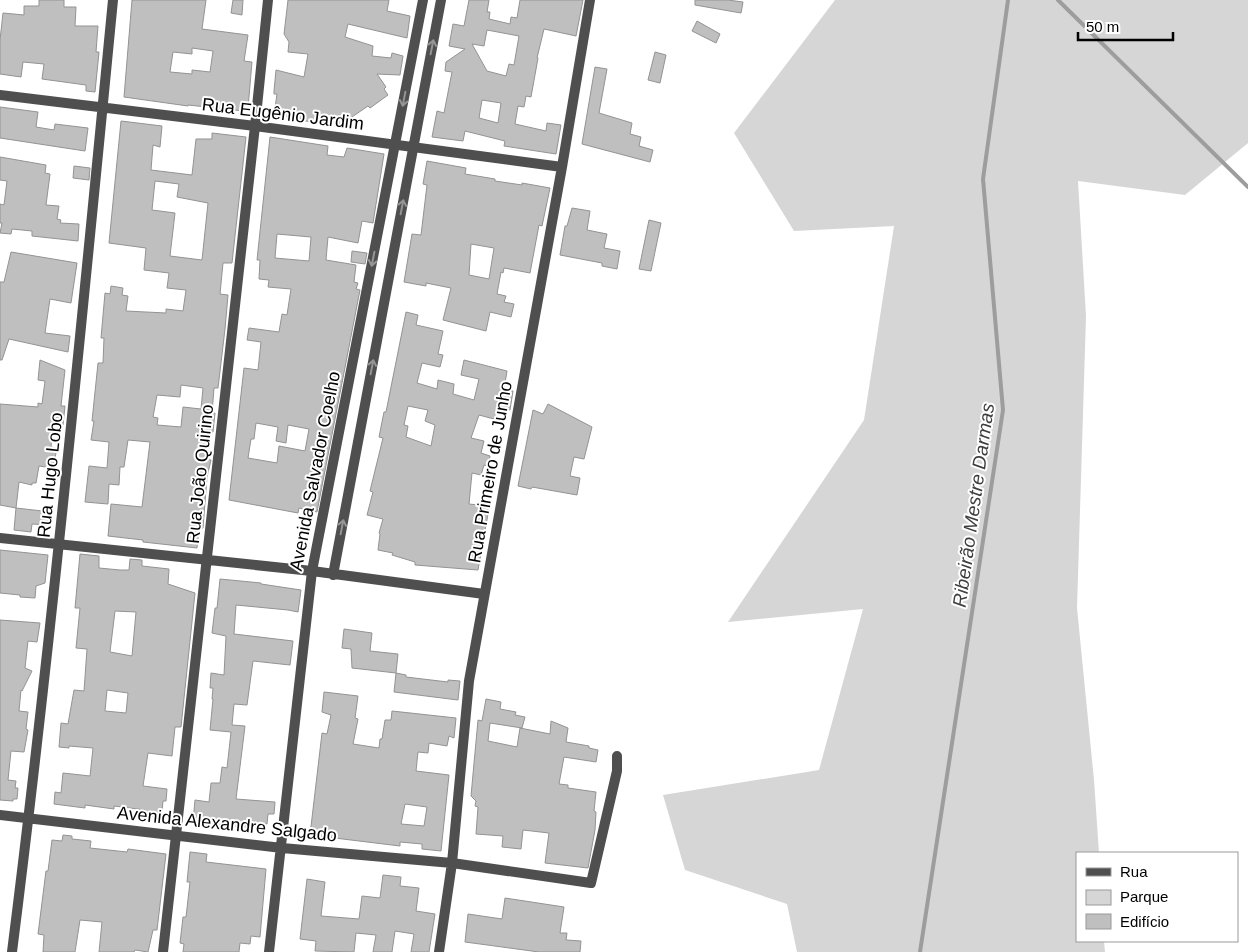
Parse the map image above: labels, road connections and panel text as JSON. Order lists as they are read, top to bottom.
{
  "streets": {
    "street": [
      "Rua Eugênio Jardim",
      "Avenida Salvador Coelho",
      "Rua Primeiro de Junho",
      "Rua João Quirino",
      "Rua Hugo Lobo",
      "Avenida Alexandre Salgado"
    ]
  },
  "crossings": [
    ["Rua Eugênio Jardim", "Avenida Salvador Coelho"],
    ["Rua Eugênio Jardim", "Rua Primeiro de Junho"],
    ["Rua Eugênio Jardim", "Rua João Quirino"],
    ["Rua Eugênio Jardim", "Rua Hugo Lobo"],
    ["Avenida Salvador Coelho", "Avenida Alexandre Salgado"],
    ["Rua Primeiro de Junho", "Avenida Alexandre Salgado"],
    ["Rua João Quirino", "Avenida Alexandre Salgado"],
    ["Rua Hugo Lobo", "Avenida Alexandre Salgado"]
  ],
  "water": ["Ribeirão Mestre Darmas"],
  "legend": ["Rua", "Parque", "Edifício"],
  "scale_bar": "50 m"
}
